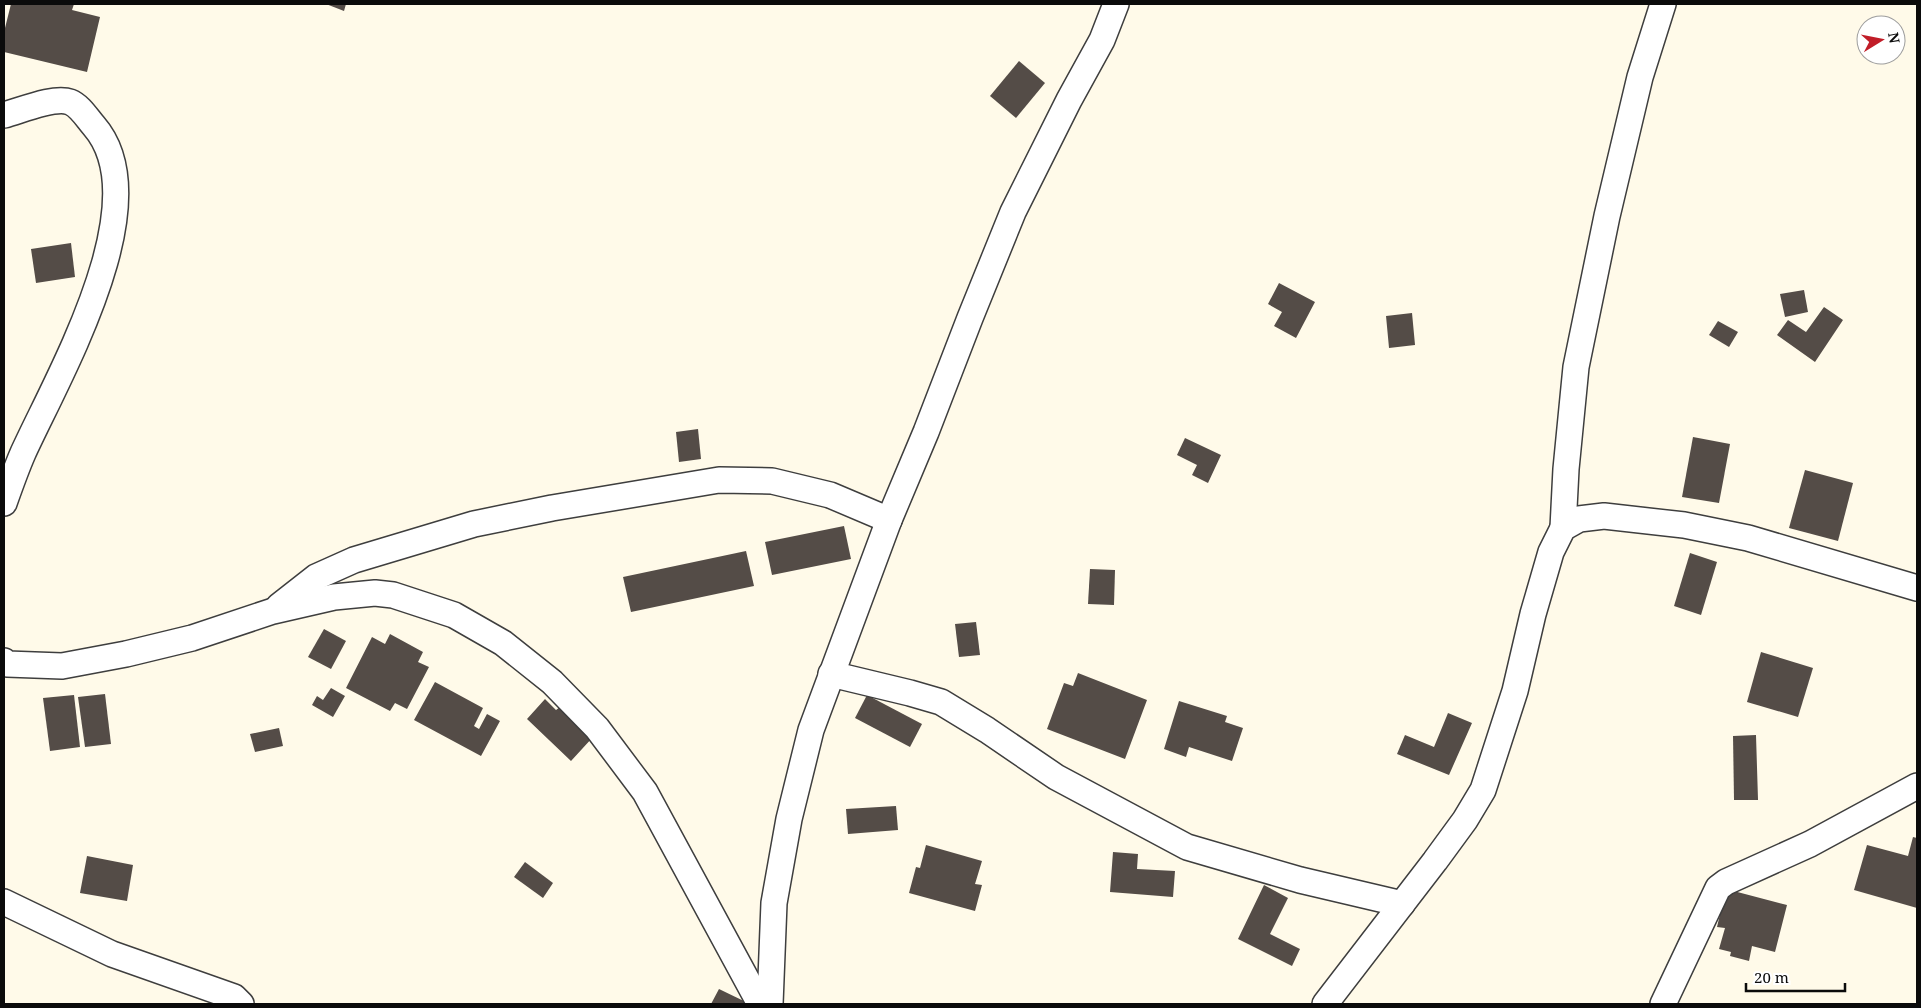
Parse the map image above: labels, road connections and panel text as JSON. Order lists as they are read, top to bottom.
{
  "scale_bar": "20 m",
  "north": "right"
}
